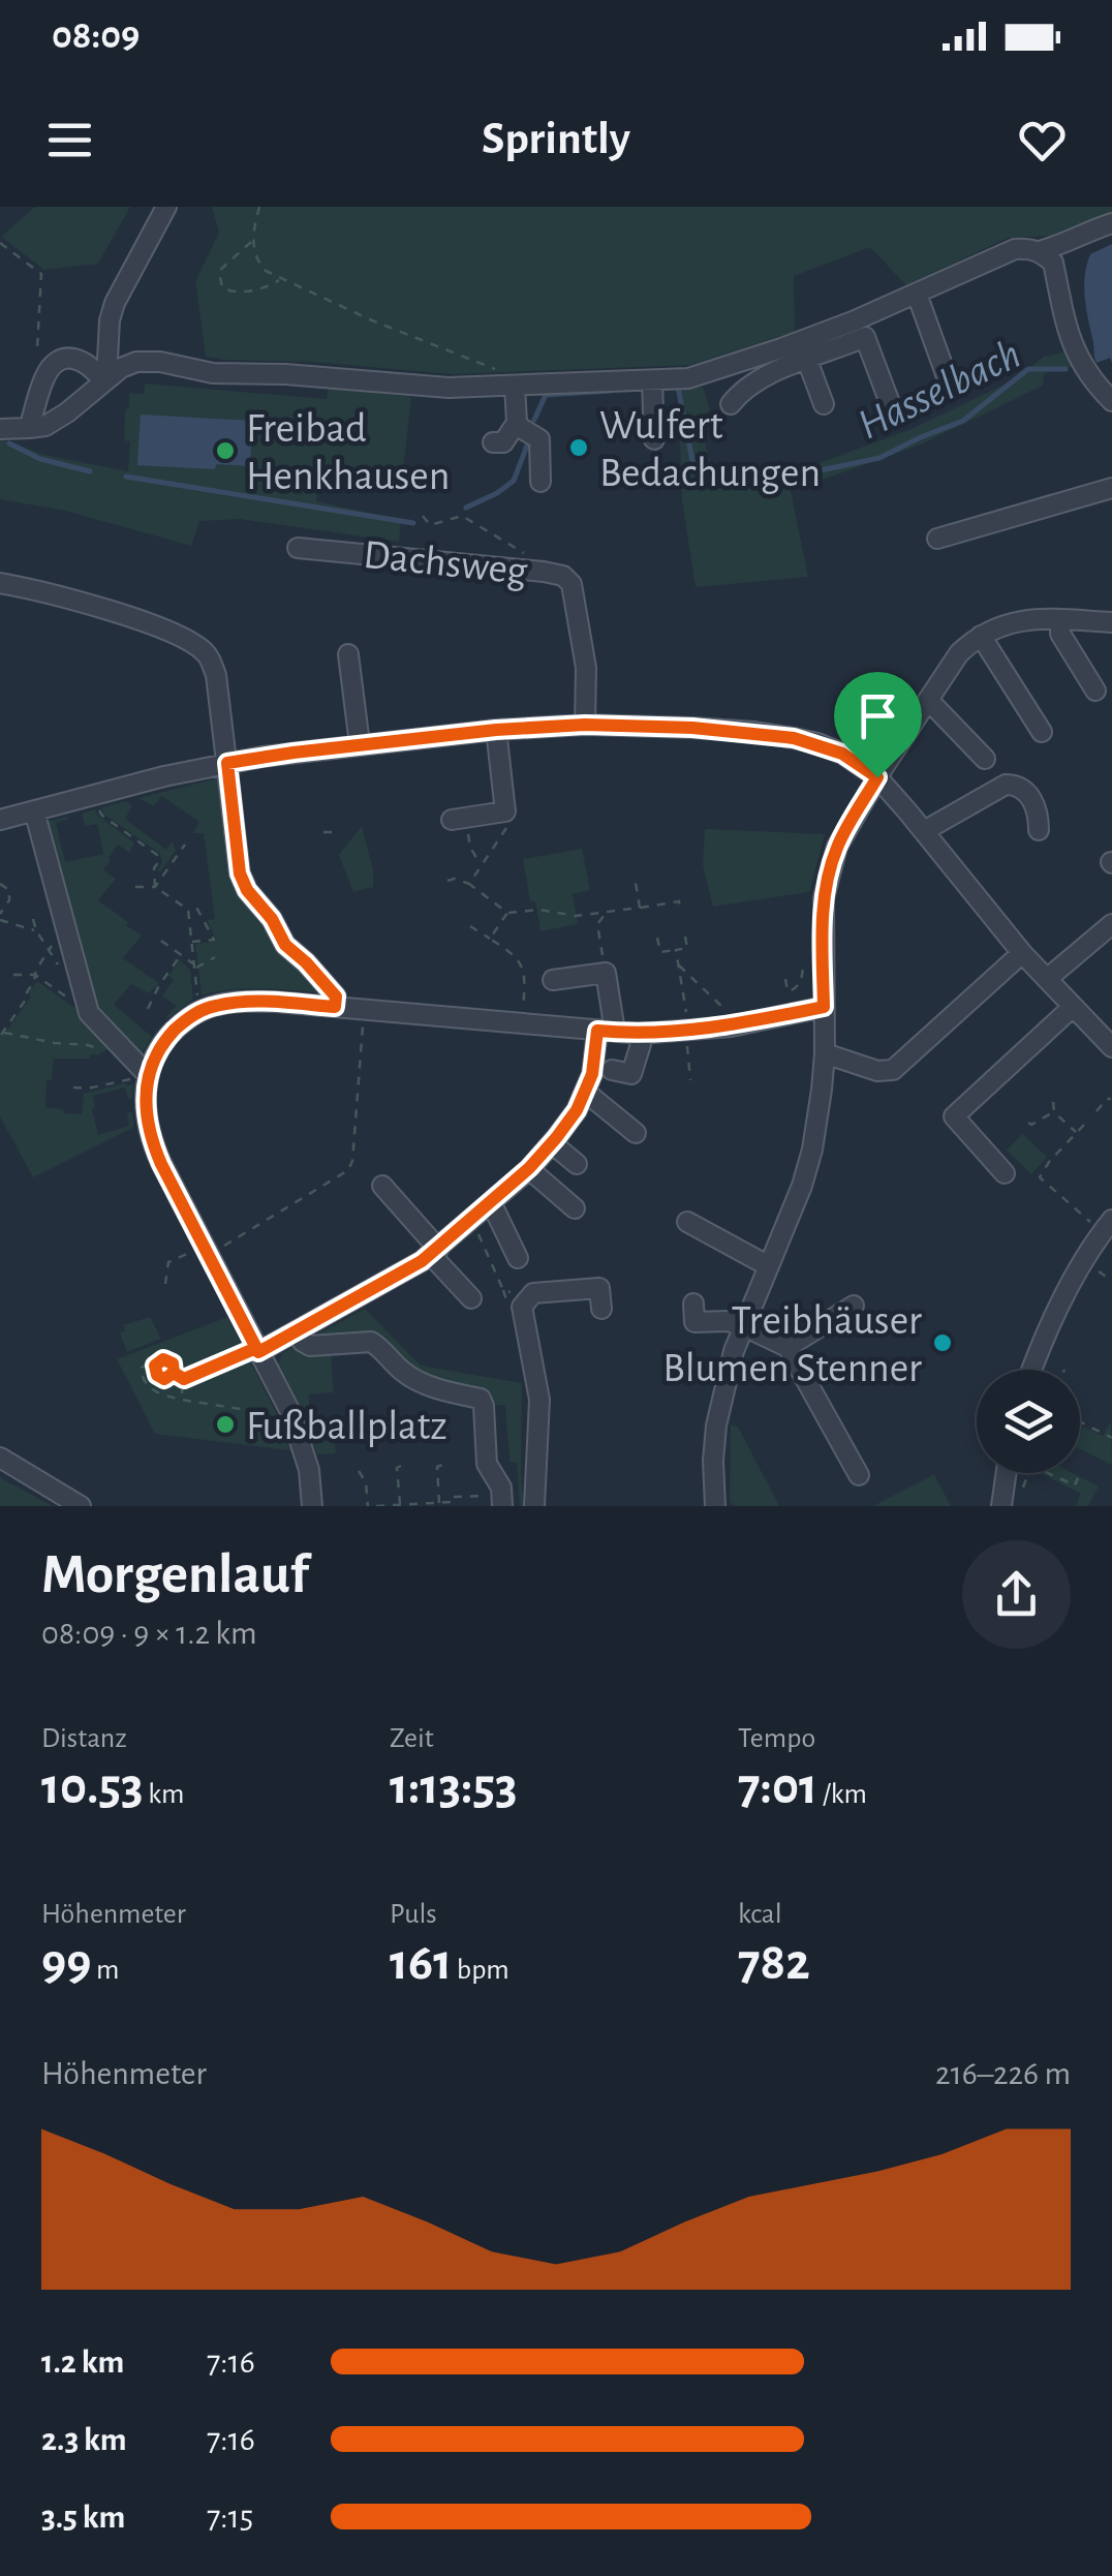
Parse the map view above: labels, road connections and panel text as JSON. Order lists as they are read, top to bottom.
{
  "streets": {
    "street": ["Dachsweg"]
  },
  "water": ["Hasselbach"],
  "places": [
    "Wulfert Bedachungen",
    "Freibad Henkhausen",
    "Treibhäuser Blumen Stenner",
    "Fußballplatz"
  ],
  "page": {
    "status": "08:09",
    "header": "Sprintly",
    "heading": ["Morgenlauf", "08:09 · 9 × 1.2 km"],
    "stats": [
      ["Distanz", "10.53 km"],
      ["Zeit", "1:13:53"],
      ["Tempo", "7:01 /km"],
      ["Höhenmeter", "99 m"],
      ["Puls", "161 bpm"],
      ["kcal", "782"]
    ],
    "chart": ["Höhenmeter", "216–226 m"],
    "list": [
      {
        "name": "1.2 km",
        "note": "7:16"
      },
      {
        "name": "2.3 km",
        "note": "7:16"
      },
      {
        "name": "3.5 km",
        "note": "7:15"
      }
    ]
  }
}
